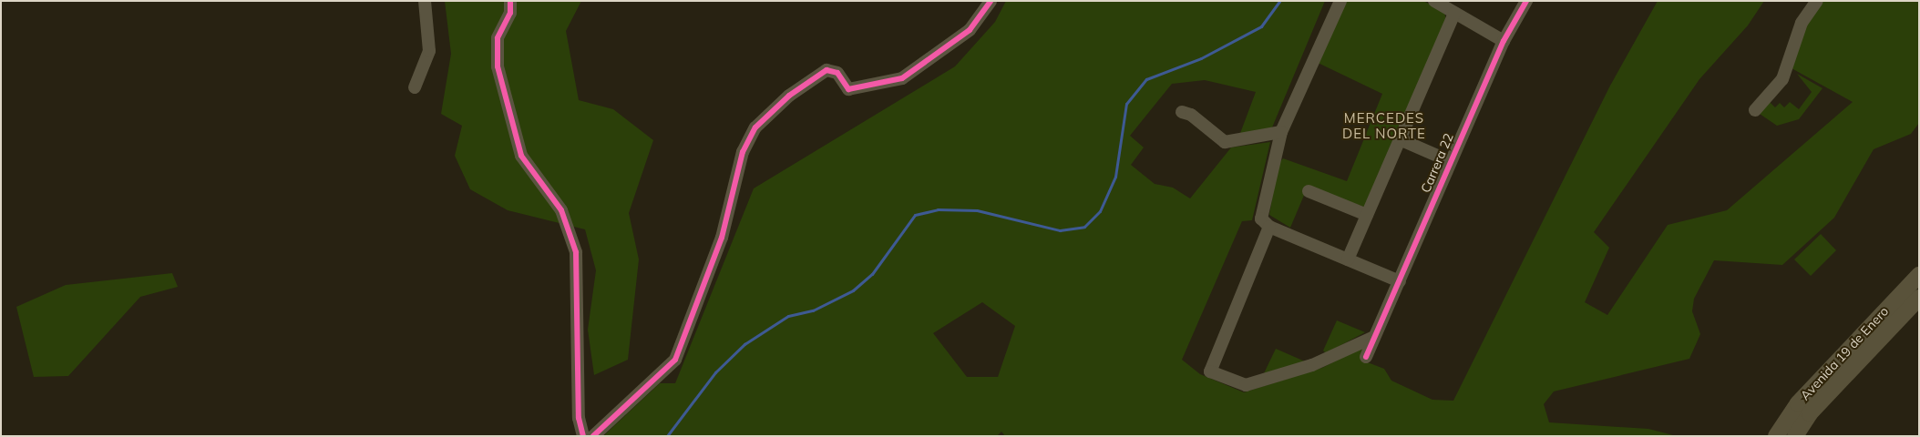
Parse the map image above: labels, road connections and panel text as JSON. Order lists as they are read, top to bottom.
{
  "streets": {
    "main road": ["Avenida 19 de Enero"],
    "street": ["Carrera 22"]
  },
  "districts": ["MERCEDES DEL NORTE"]
}
